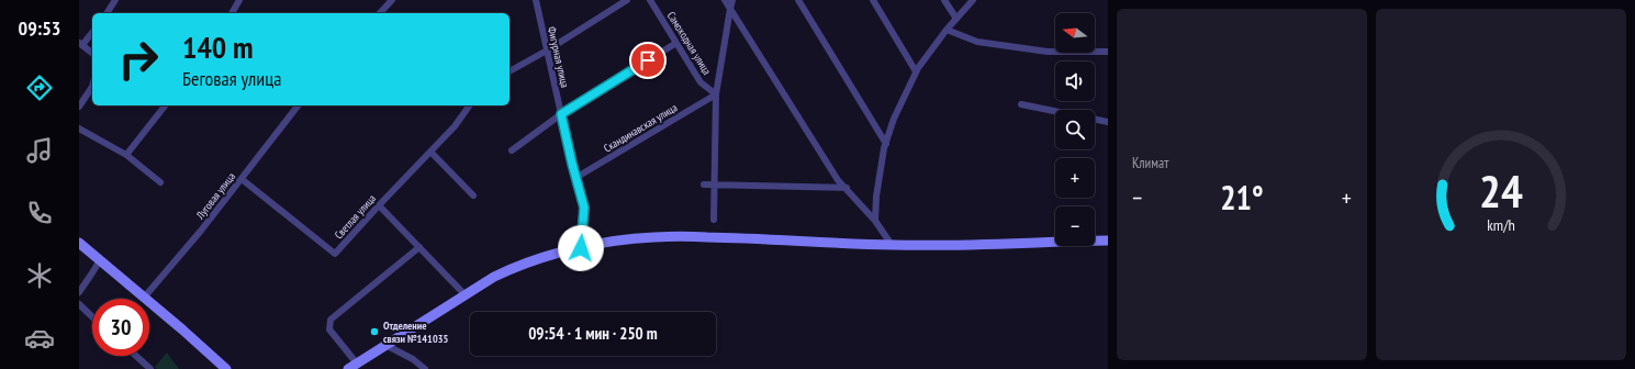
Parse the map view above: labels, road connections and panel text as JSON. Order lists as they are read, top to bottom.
{
  "streets": {
    "street": [
      "Самоходная улица",
      "Фигурная улица",
      "Скандинавская улица",
      "Луговая улица",
      "Светлая улица"
    ]
  },
  "crossings": [
    ["Самоходная улица", "Скандинавская улица"],
    ["Фигурная улица", "Скандинавская улица"],
    ["Луговая улица", "Светлая улица"]
  ],
  "places": ["Отделение связи №141035"],
  "north": "left",
  "page": {
    "tabs": "09:53",
    "tile": "Климат",
    "map_buttons": ["+", "−"],
    "turn": ["140 m", "Беговая улица"],
    "heat": ["−", "21°", "+"],
    "limit": "30",
    "trip": "09:54 · 1 мин · 250 m",
    "gauge": ["24", "km/h"]
  }
}
